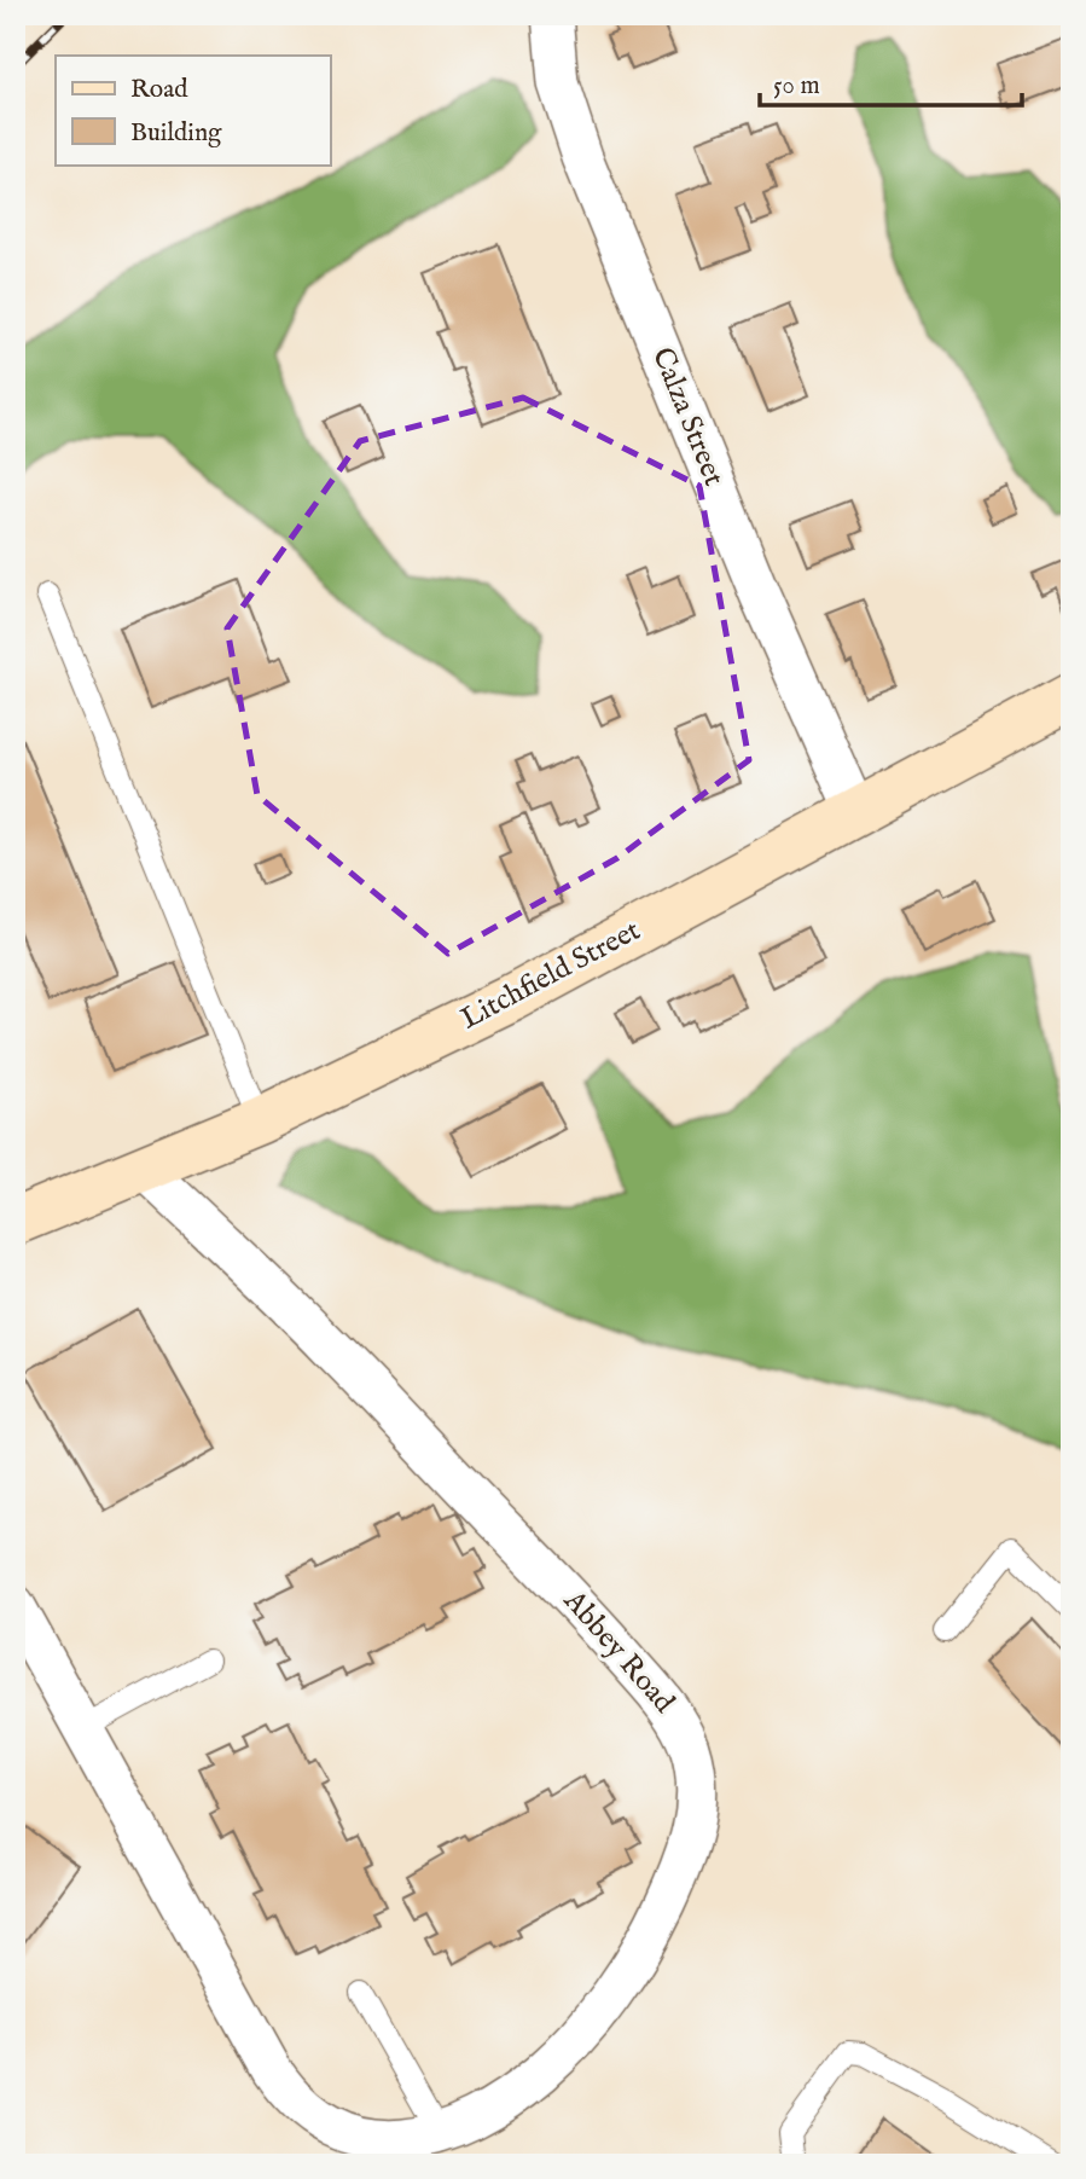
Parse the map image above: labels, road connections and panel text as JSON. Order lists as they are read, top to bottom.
{
  "streets": {
    "main road": ["Litchfield Street"],
    "street": ["Calza Street", "Abbey Road"]
  },
  "crossings": [
    ["Calza Street", "Litchfield Street"],
    ["Litchfield Street", "Abbey Road"]
  ],
  "legend": ["Road", "Building"],
  "scale_bar": "50 m"
}
